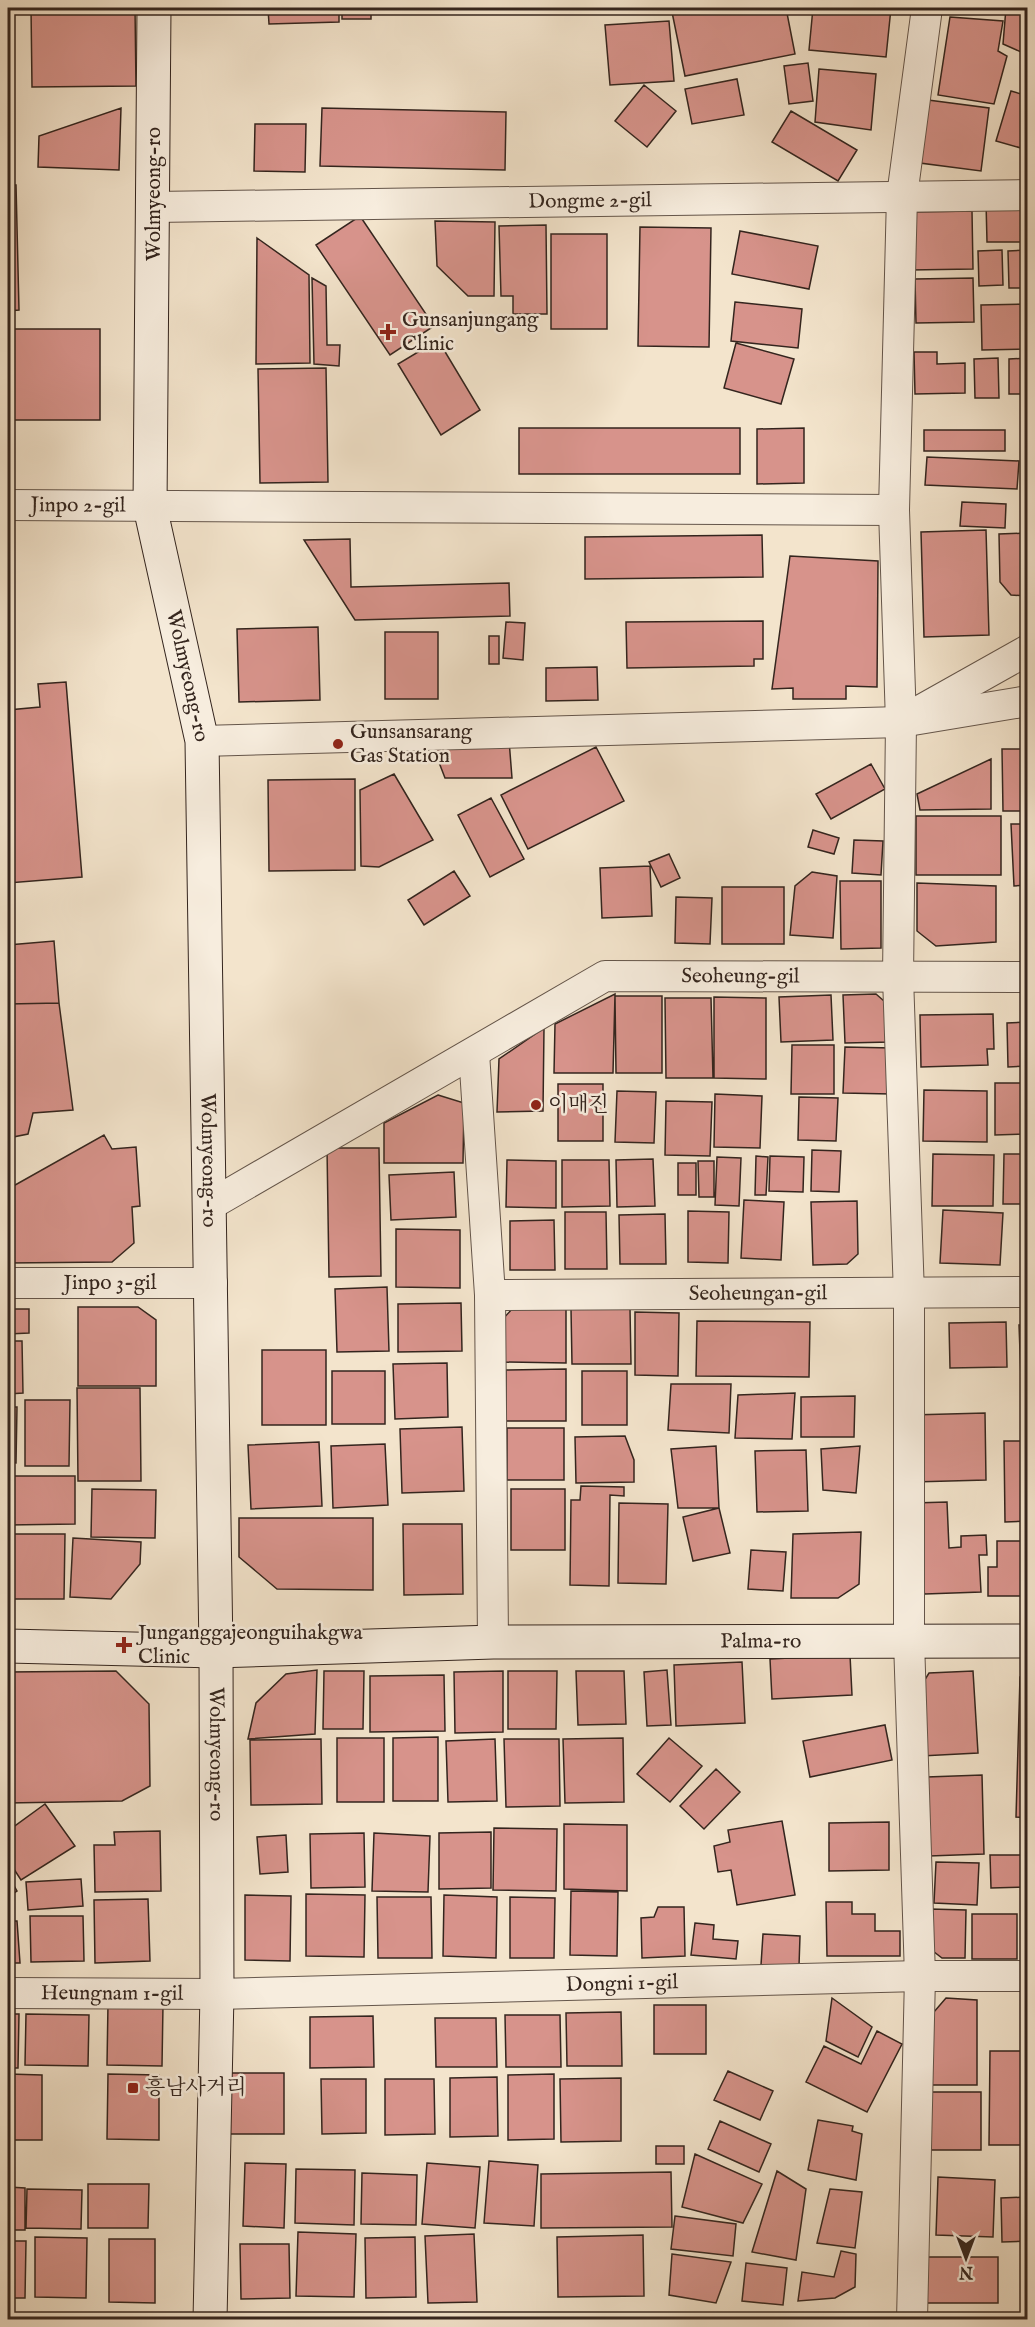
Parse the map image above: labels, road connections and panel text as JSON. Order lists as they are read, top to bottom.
{
  "streets": {
    "street": [
      "Wolmyeong-ro",
      "Dongme 2-gil",
      "Jinpo 2-gil",
      "Seoheung-gil",
      "Jinpo 3-gil",
      "Seoheungan-gil",
      "Palma-ro",
      "Dongni 1-gil",
      "Heungnam 1-gil"
    ]
  },
  "crossings": [
    ["Wolmyeong-ro", "Dongme 2-gil"],
    ["Wolmyeong-ro", "Jinpo 2-gil"],
    ["Wolmyeong-ro", "Seoheung-gil"],
    ["Wolmyeong-ro", "Jinpo 3-gil"],
    ["Wolmyeong-ro", "Palma-ro"],
    ["Wolmyeong-ro", "Dongni 1-gil"],
    ["Wolmyeong-ro", "Heungnam 1-gil"],
    ["Dongni 1-gil", "Heungnam 1-gil"]
  ],
  "places": {
    "health": ["Gunsanjungang Clinic", "Junganggajeonguihakgwa Clinic"],
    "other": ["Gunsansarang Gas Station", "이매진"],
    "transit": ["흥남사거리"]
  },
  "north": "bottom"
}
